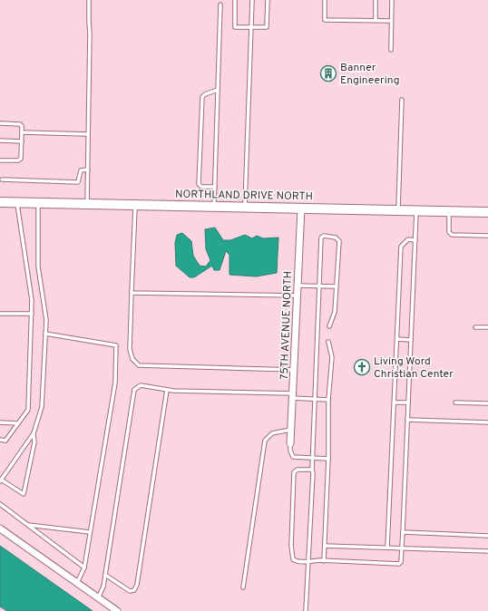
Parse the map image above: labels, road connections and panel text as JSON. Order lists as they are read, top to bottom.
{
  "streets": {
    "street": ["NORTHLAND DRIVE NORTH", "75TH AVENUE NORTH"]
  },
  "crossings": [
    ["NORTHLAND DRIVE NORTH", "75TH AVENUE NORTH"]
  ],
  "places": {
    "building": ["Banner Engineering"],
    "church": ["Living Word Christian Center"]
  }
}
